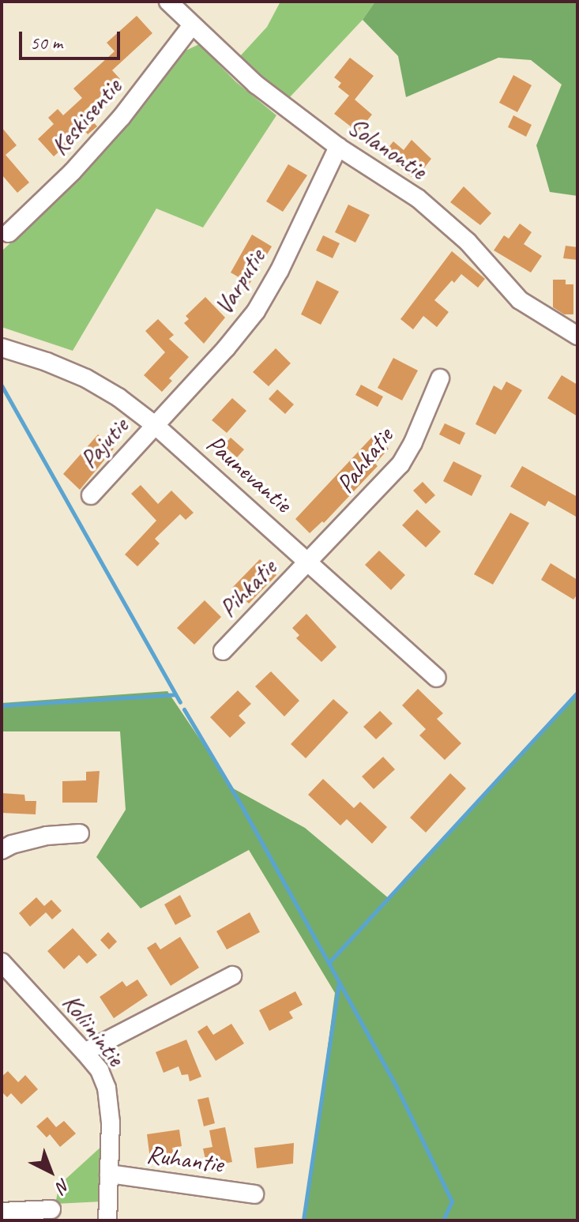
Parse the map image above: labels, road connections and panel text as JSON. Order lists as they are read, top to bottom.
{
  "streets": {
    "street": [
      "Keskisentie",
      "Solanontie",
      "Varputie",
      "Pajutie",
      "Pahkatie",
      "Paunevantie",
      "Pihkatie",
      "Koliinintie",
      "Ruhantie"
    ]
  },
  "crossings": [
    ["Keskisentie", "Solanontie"],
    ["Solanontie", "Varputie"],
    ["Varputie", "Pajutie"],
    ["Varputie", "Paunevantie"],
    ["Pajutie", "Paunevantie"],
    ["Pahkatie", "Paunevantie"],
    ["Pahkatie", "Pihkatie"],
    ["Paunevantie", "Pihkatie"],
    ["Koliinintie", "Ruhantie"]
  ],
  "scale_bar": "50 m",
  "north": "bottom right"
}
